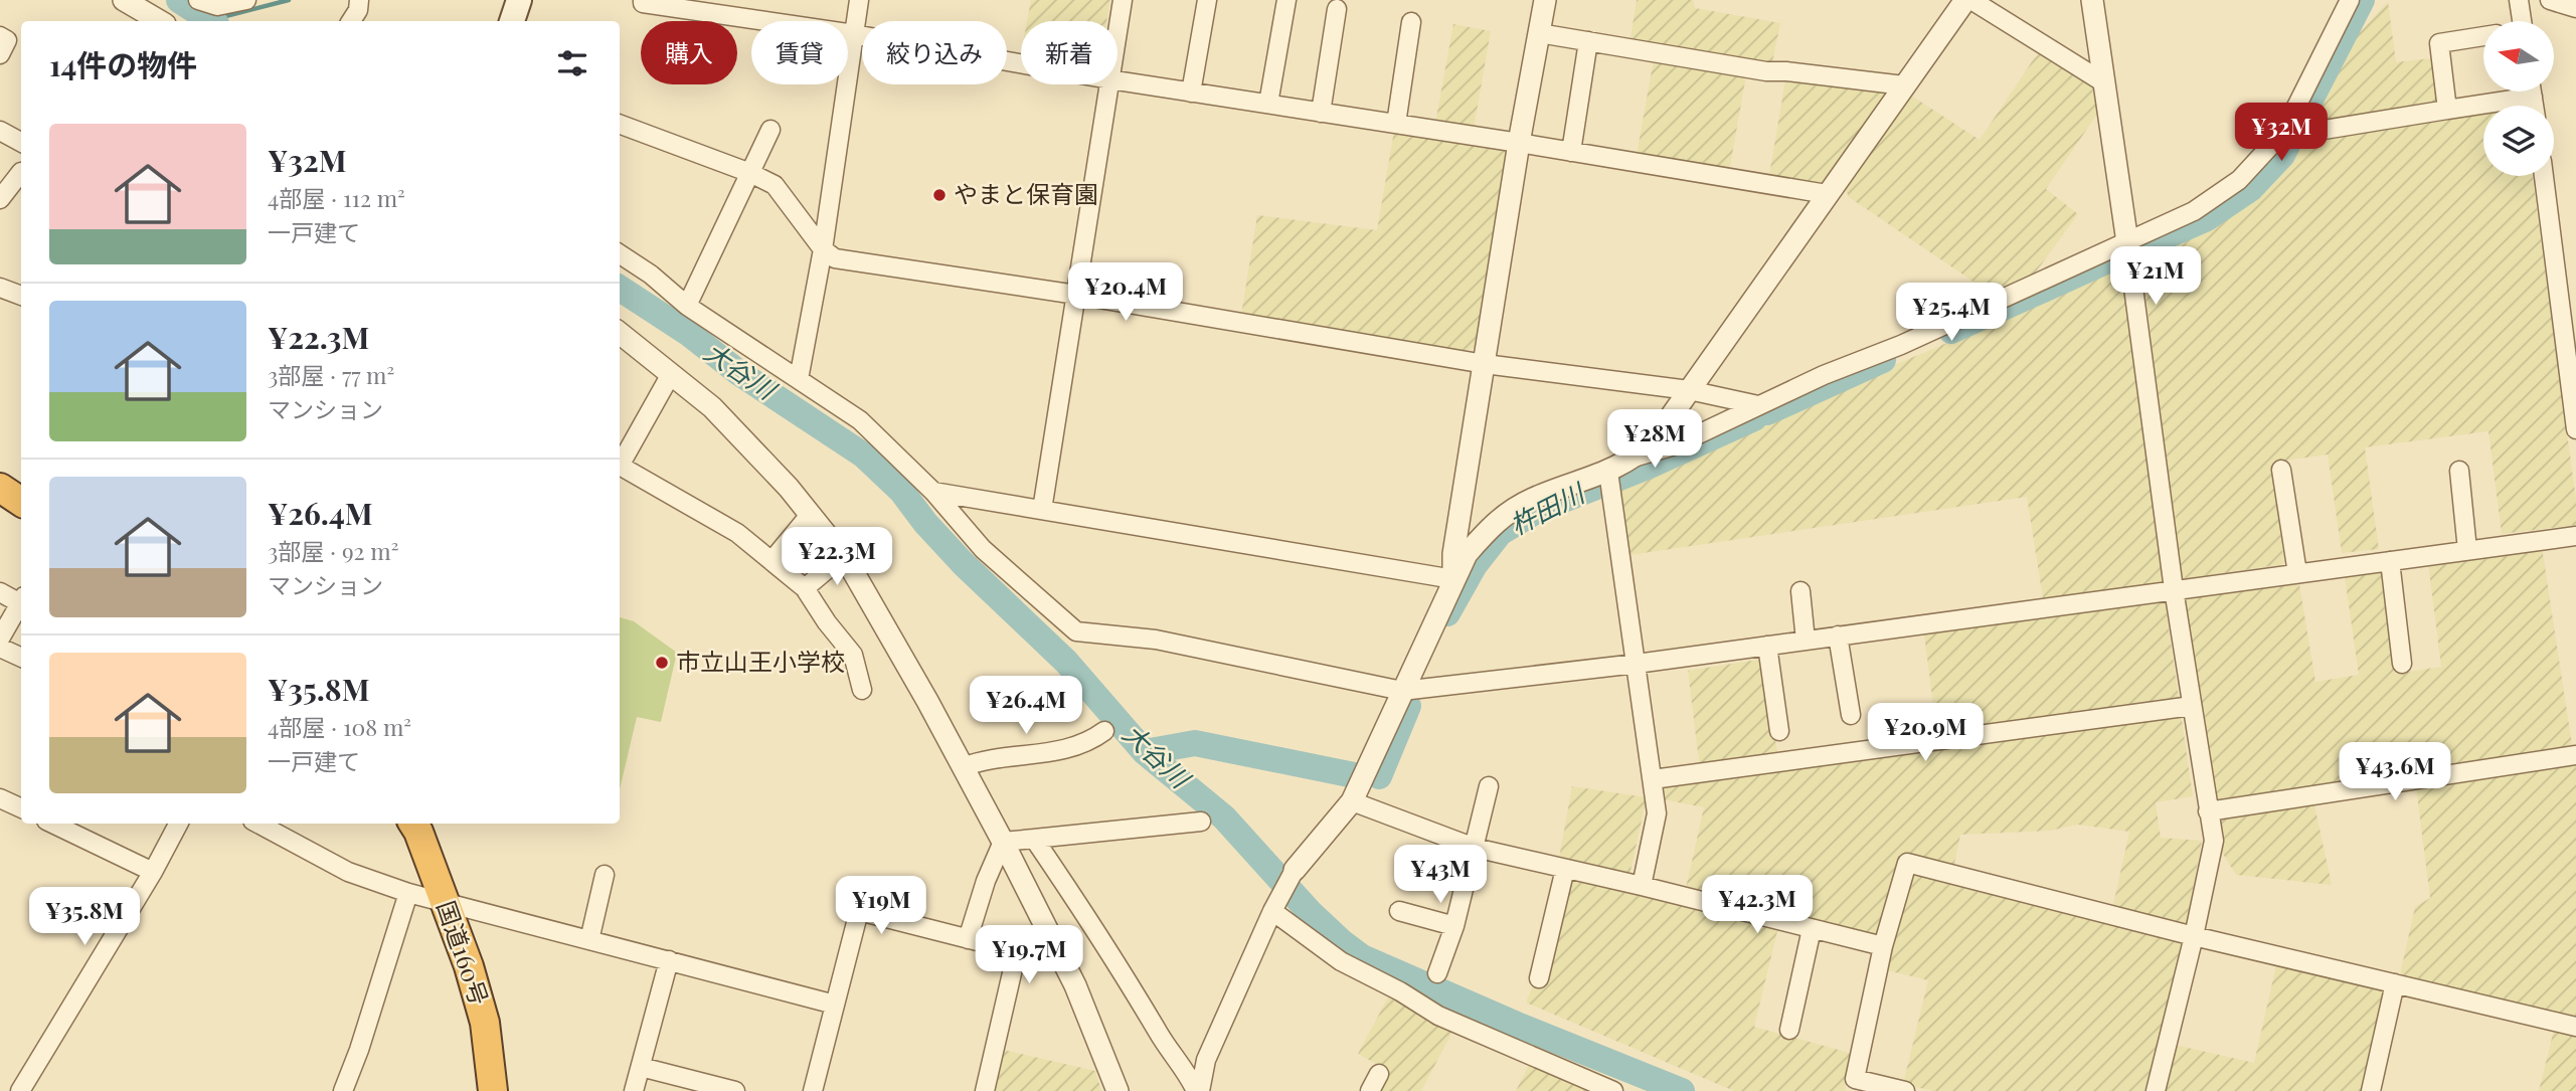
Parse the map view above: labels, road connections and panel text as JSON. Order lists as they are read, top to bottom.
{
  "streets": {
    "highway": ["国道160号"]
  },
  "water": ["大谷川", "杵田川"],
  "places": ["やまと保育園", "市立山王小学校"],
  "north": "left",
  "page": {
    "chip": [
      "購入",
      "賃貸",
      "絞り込み",
      "新着"
    ],
    "heading": "14件の物件",
    "price": [
      "¥32M",
      "¥21M",
      "¥20.4M",
      "¥25.4M",
      "¥28M",
      "¥22.3M",
      "¥26.4M",
      "¥20.9M",
      "¥43.6M",
      "¥43M",
      "¥42.3M",
      "¥19M",
      "¥35.8M",
      "¥19.7M"
    ],
    "list": [
      {
        "name": "¥32M",
        "note": "4部屋 · 112 m² · 一戸建て"
      },
      {
        "name": "¥22.3M",
        "note": "3部屋 · 77 m² · マンション"
      },
      {
        "name": "¥26.4M",
        "note": "3部屋 · 92 m² · マンション"
      },
      {
        "name": "¥35.8M",
        "note": "4部屋 · 108 m² · 一戸建て"
      }
    ]
  }
}
